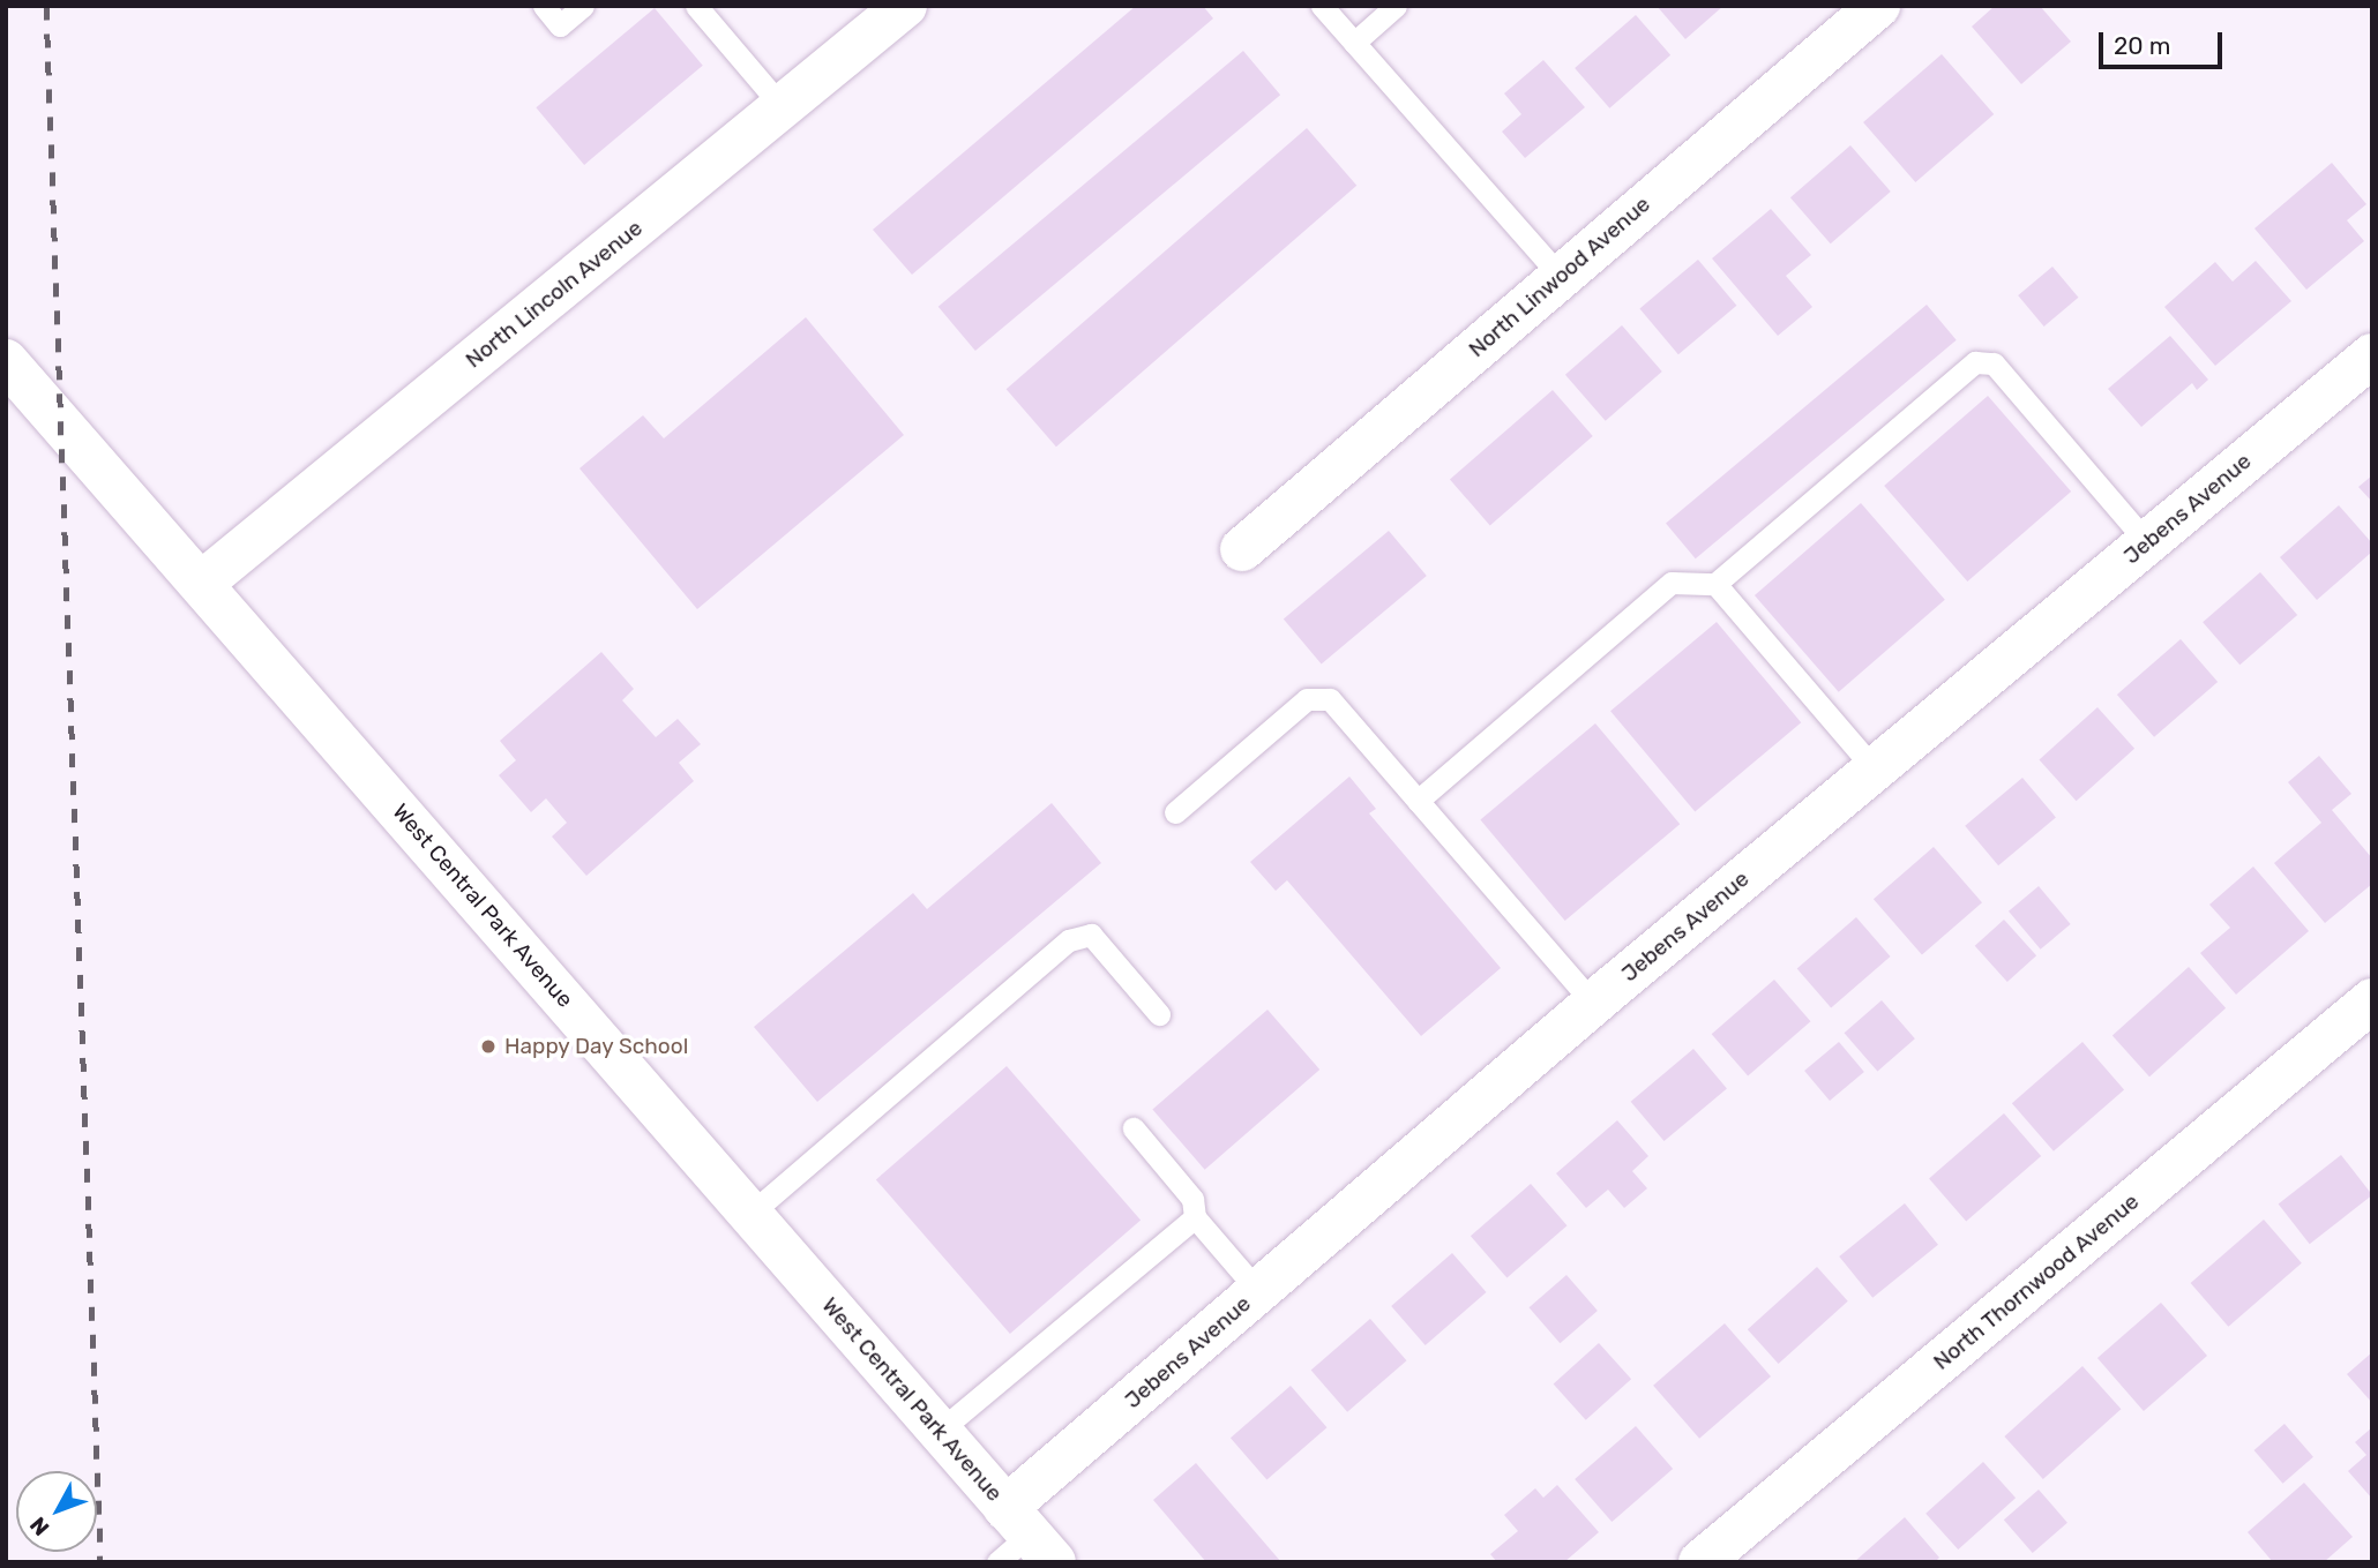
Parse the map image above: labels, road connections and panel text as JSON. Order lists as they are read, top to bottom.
{
  "streets": {
    "street": [
      "North Linwood Avenue",
      "North Lincoln Avenue",
      "Jebens Avenue",
      "West Central Park Avenue",
      "North Thornwood Avenue"
    ]
  },
  "crossings": [
    ["North Lincoln Avenue", "West Central Park Avenue"],
    ["Jebens Avenue", "West Central Park Avenue"]
  ],
  "places": ["Happy Day School"],
  "scale_bar": "20 m",
  "north": "bottom left"
}
